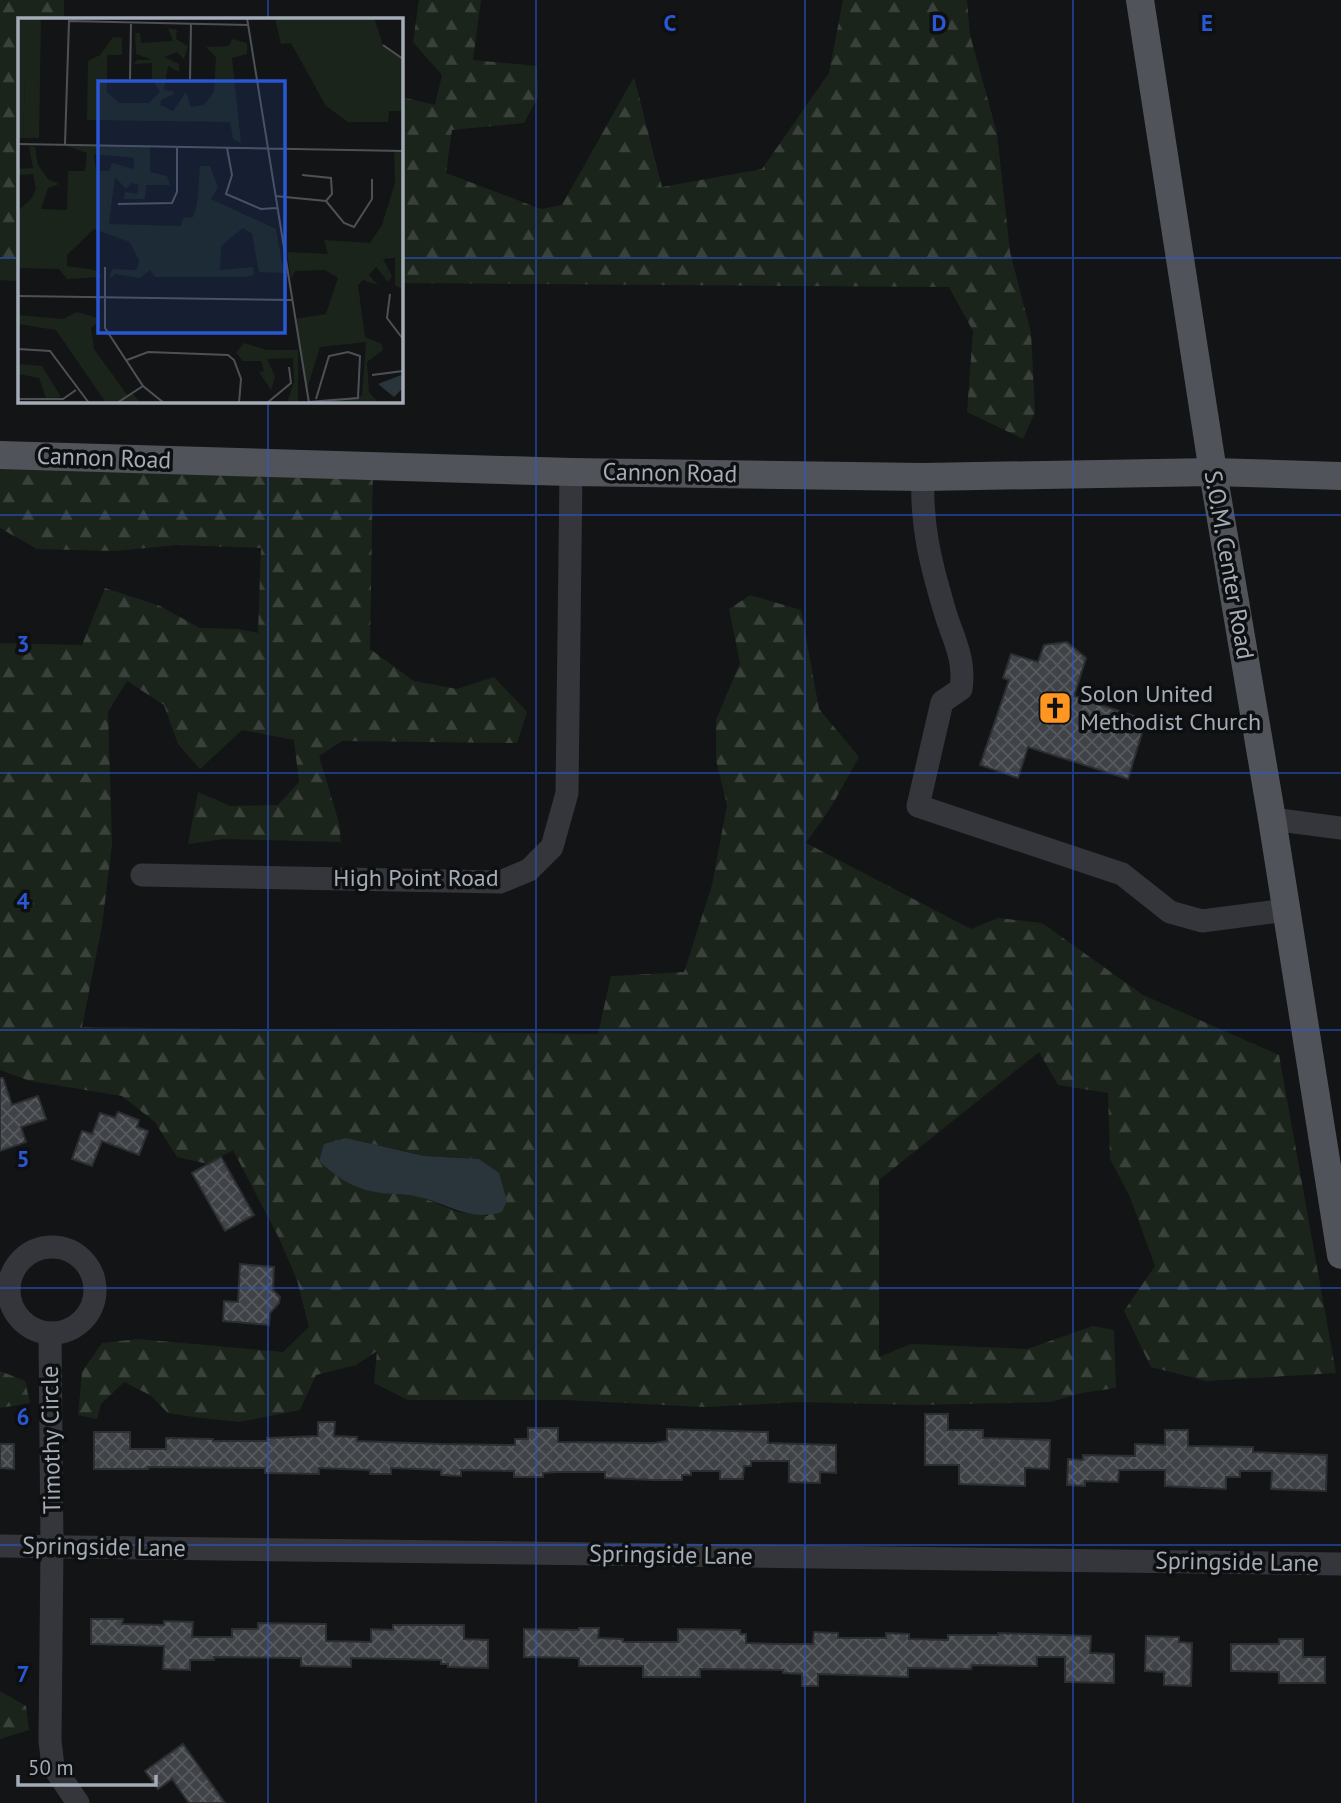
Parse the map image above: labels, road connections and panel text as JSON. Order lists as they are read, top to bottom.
{
  "streets": {
    "main road": ["Cannon Road", "S.O.M. Center Road"],
    "street": ["High Point Road", "Timothy Circle", "Springside Lane"]
  },
  "crossings": [
    ["Cannon Road", "S.O.M. Center Road"],
    ["Cannon Road", "High Point Road"],
    ["Timothy Circle", "Springside Lane"]
  ],
  "places": {
    "church": ["Solon United Methodist Church"]
  },
  "scale_bar": "50 m",
  "grid": {
    "columns": ["C", "D", "E"],
    "rows": [
      "3",
      "4",
      "5",
      "6",
      "7"
    ]
  }
}
